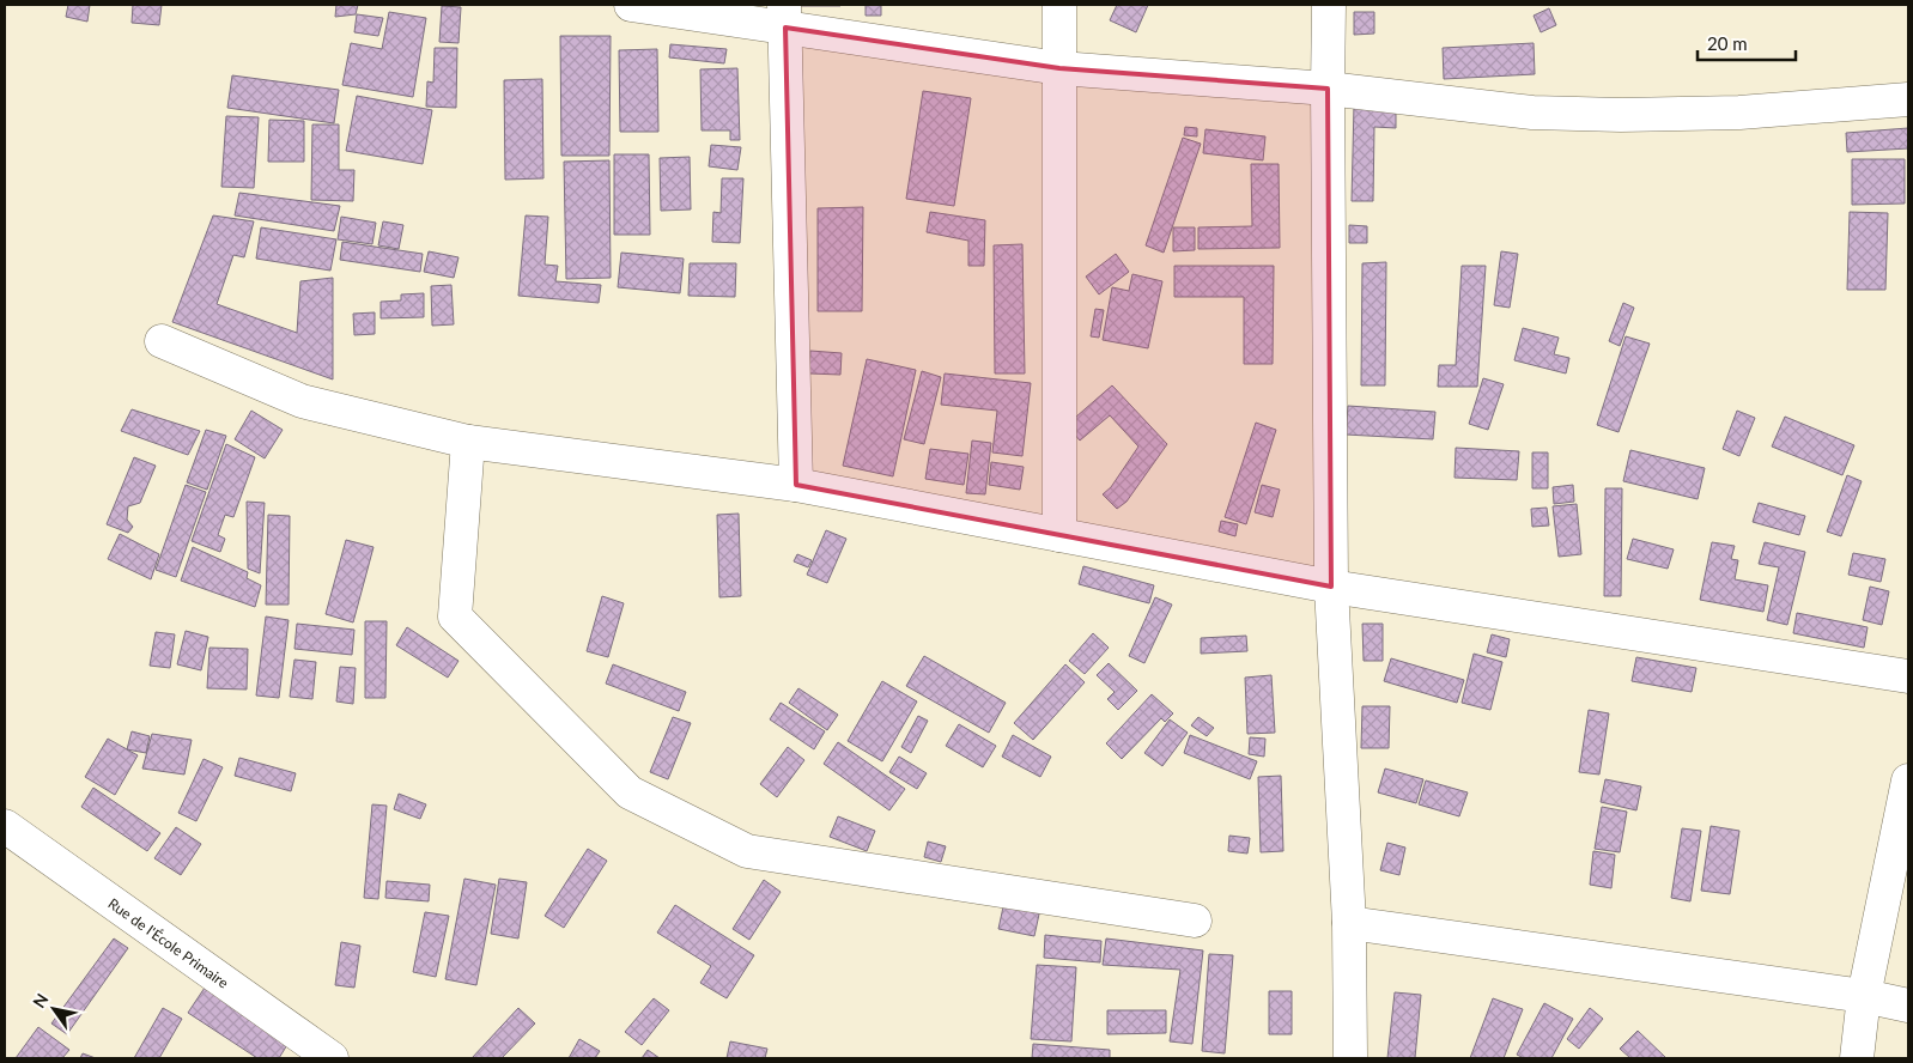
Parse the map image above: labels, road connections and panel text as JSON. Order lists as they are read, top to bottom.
{
  "streets": {
    "street": ["Rue de l'École Primaire"]
  },
  "scale_bar": "20 m",
  "north": "top left"
}
